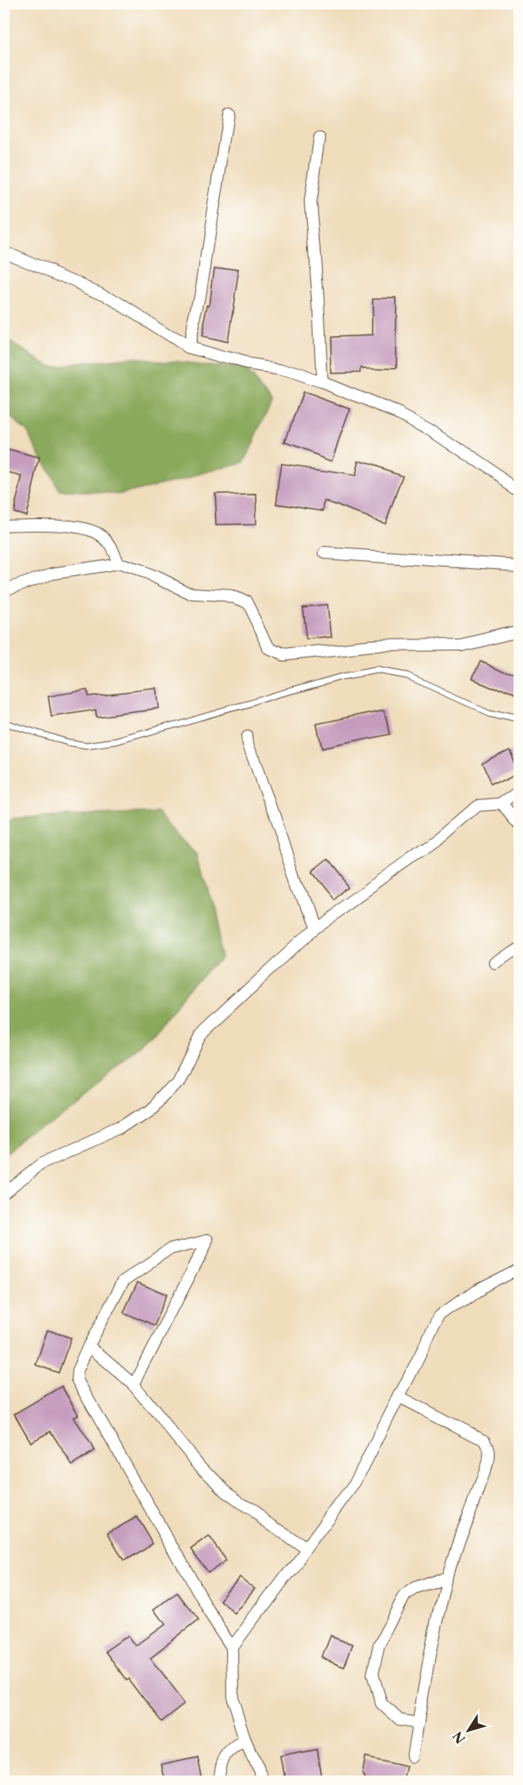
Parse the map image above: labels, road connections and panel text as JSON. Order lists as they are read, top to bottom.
{
  "north": "bottom left"
}
